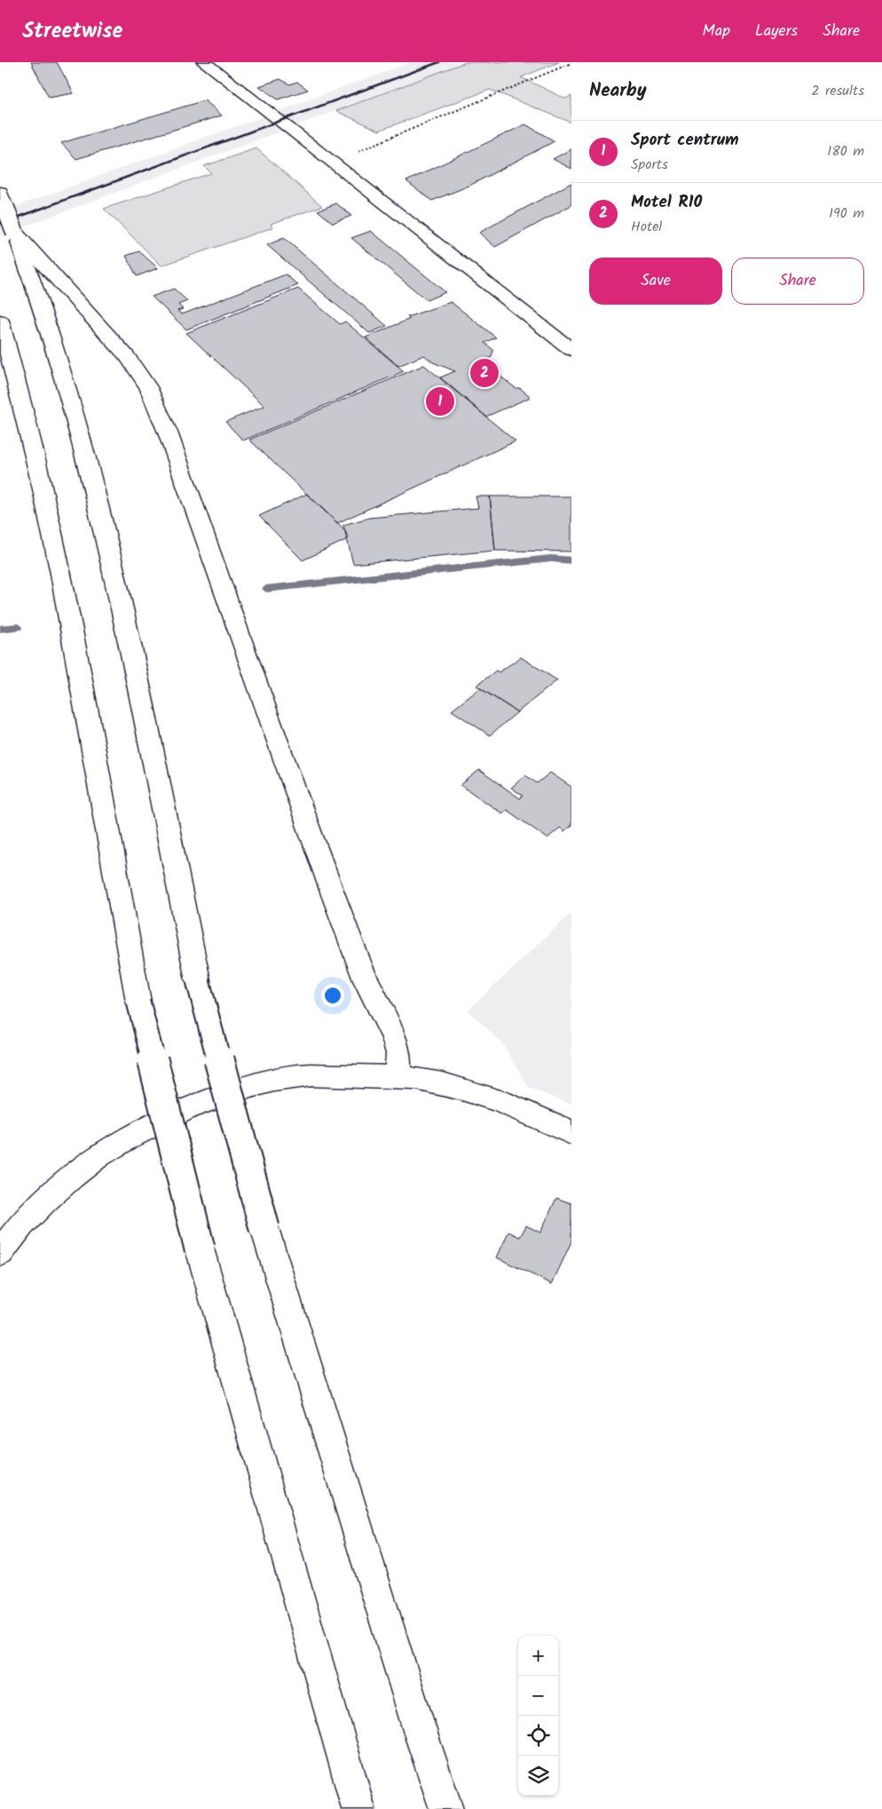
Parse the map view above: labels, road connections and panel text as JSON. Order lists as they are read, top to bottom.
{
  "page": {
    "header": "Streetwise",
    "nav": ["Map", "Layers", "Share"],
    "heading": ["Nearby", "2 results"],
    "list": [
      {
        "mark": "1",
        "name": "Sport centrum",
        "note": "Sports",
        "value": "180 m"
      },
      {
        "mark": "2",
        "name": "Motel R10",
        "note": "Hotel",
        "value": "190 m"
      }
    ],
    "buttons": ["Save", "Share"],
    "pins": ["2", "1"],
    "map_buttons": ["+", "−"]
  }
}
